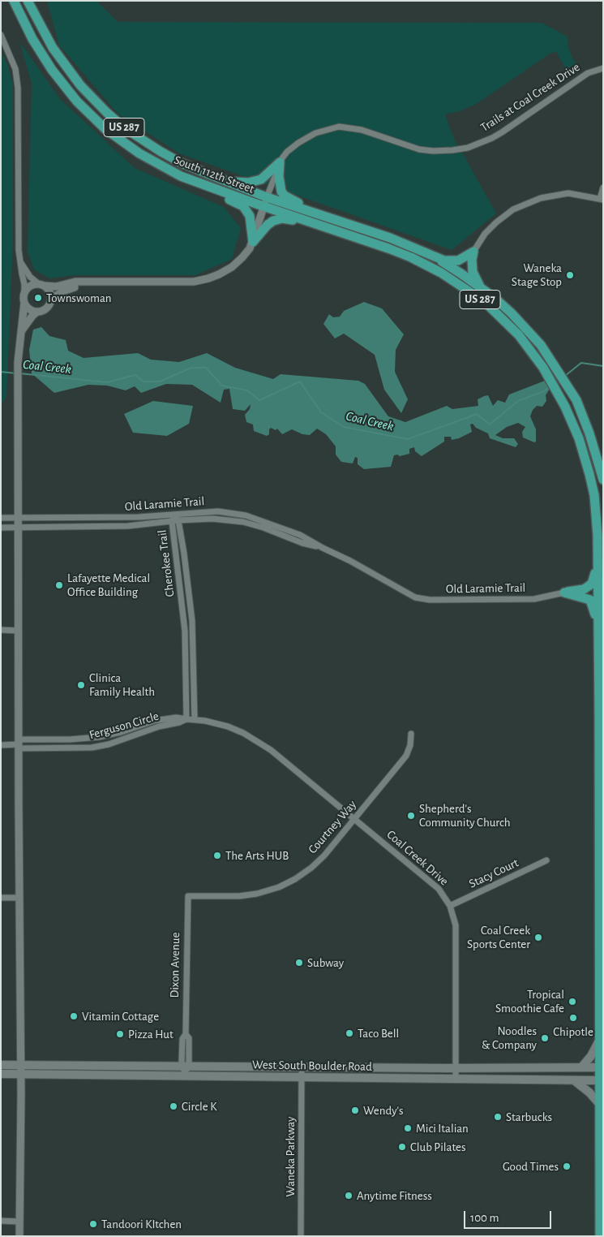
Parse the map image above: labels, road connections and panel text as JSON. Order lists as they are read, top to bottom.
{
  "streets": {
    "main road": ["US 287", "South 112th Street", "West South Boulder Road"],
    "street": [
      "Trails at Coal Creek Drive",
      "Old Laramie Trail",
      "Cherokee Trail",
      "Ferguson Circle",
      "Courtney Way",
      "Coal Creek Drive",
      "Stacy Court",
      "Dixon Avenue",
      "Waneka Parkway"
    ]
  },
  "crossings": [
    ["Trails at Coal Creek Drive", "US 287"],
    ["Trails at Coal Creek Drive", "South 112th Street"],
    ["US 287", "South 112th Street"],
    ["US 287", "West South Boulder Road"],
    ["Old Laramie Trail", "Cherokee Trail"],
    ["Cherokee Trail", "Ferguson Circle"],
    ["Ferguson Circle", "Coal Creek Drive"],
    ["Courtney Way", "Coal Creek Drive"],
    ["Courtney Way", "Dixon Avenue"],
    ["Coal Creek Drive", "Stacy Court"],
    ["Coal Creek Drive", "West South Boulder Road"],
    ["Dixon Avenue", "West South Boulder Road"],
    ["West South Boulder Road", "Waneka Parkway"]
  ],
  "water": ["Coal Creek"],
  "places": [
    "Waneka Stage Stop",
    "Townswoman",
    "Lafayette Medical Office Building",
    "Clinica Family Health",
    "Shepherd's Community Church",
    "The Arts HUB",
    "Coal Creek Sports Center",
    "Subway",
    "Tropical Smoothie Cafe",
    "Vitamin Cottage",
    "Chipotle",
    "Taco Bell",
    "Pizza Hut",
    "Noodles & Company",
    "Circle K",
    "Wendy's",
    "Starbucks",
    "Mici Italian",
    "Club Pilates",
    "Good Times",
    "Anytime Fitness",
    "Tandoori KItchen"
  ],
  "scale_bar": "100 m"
}
